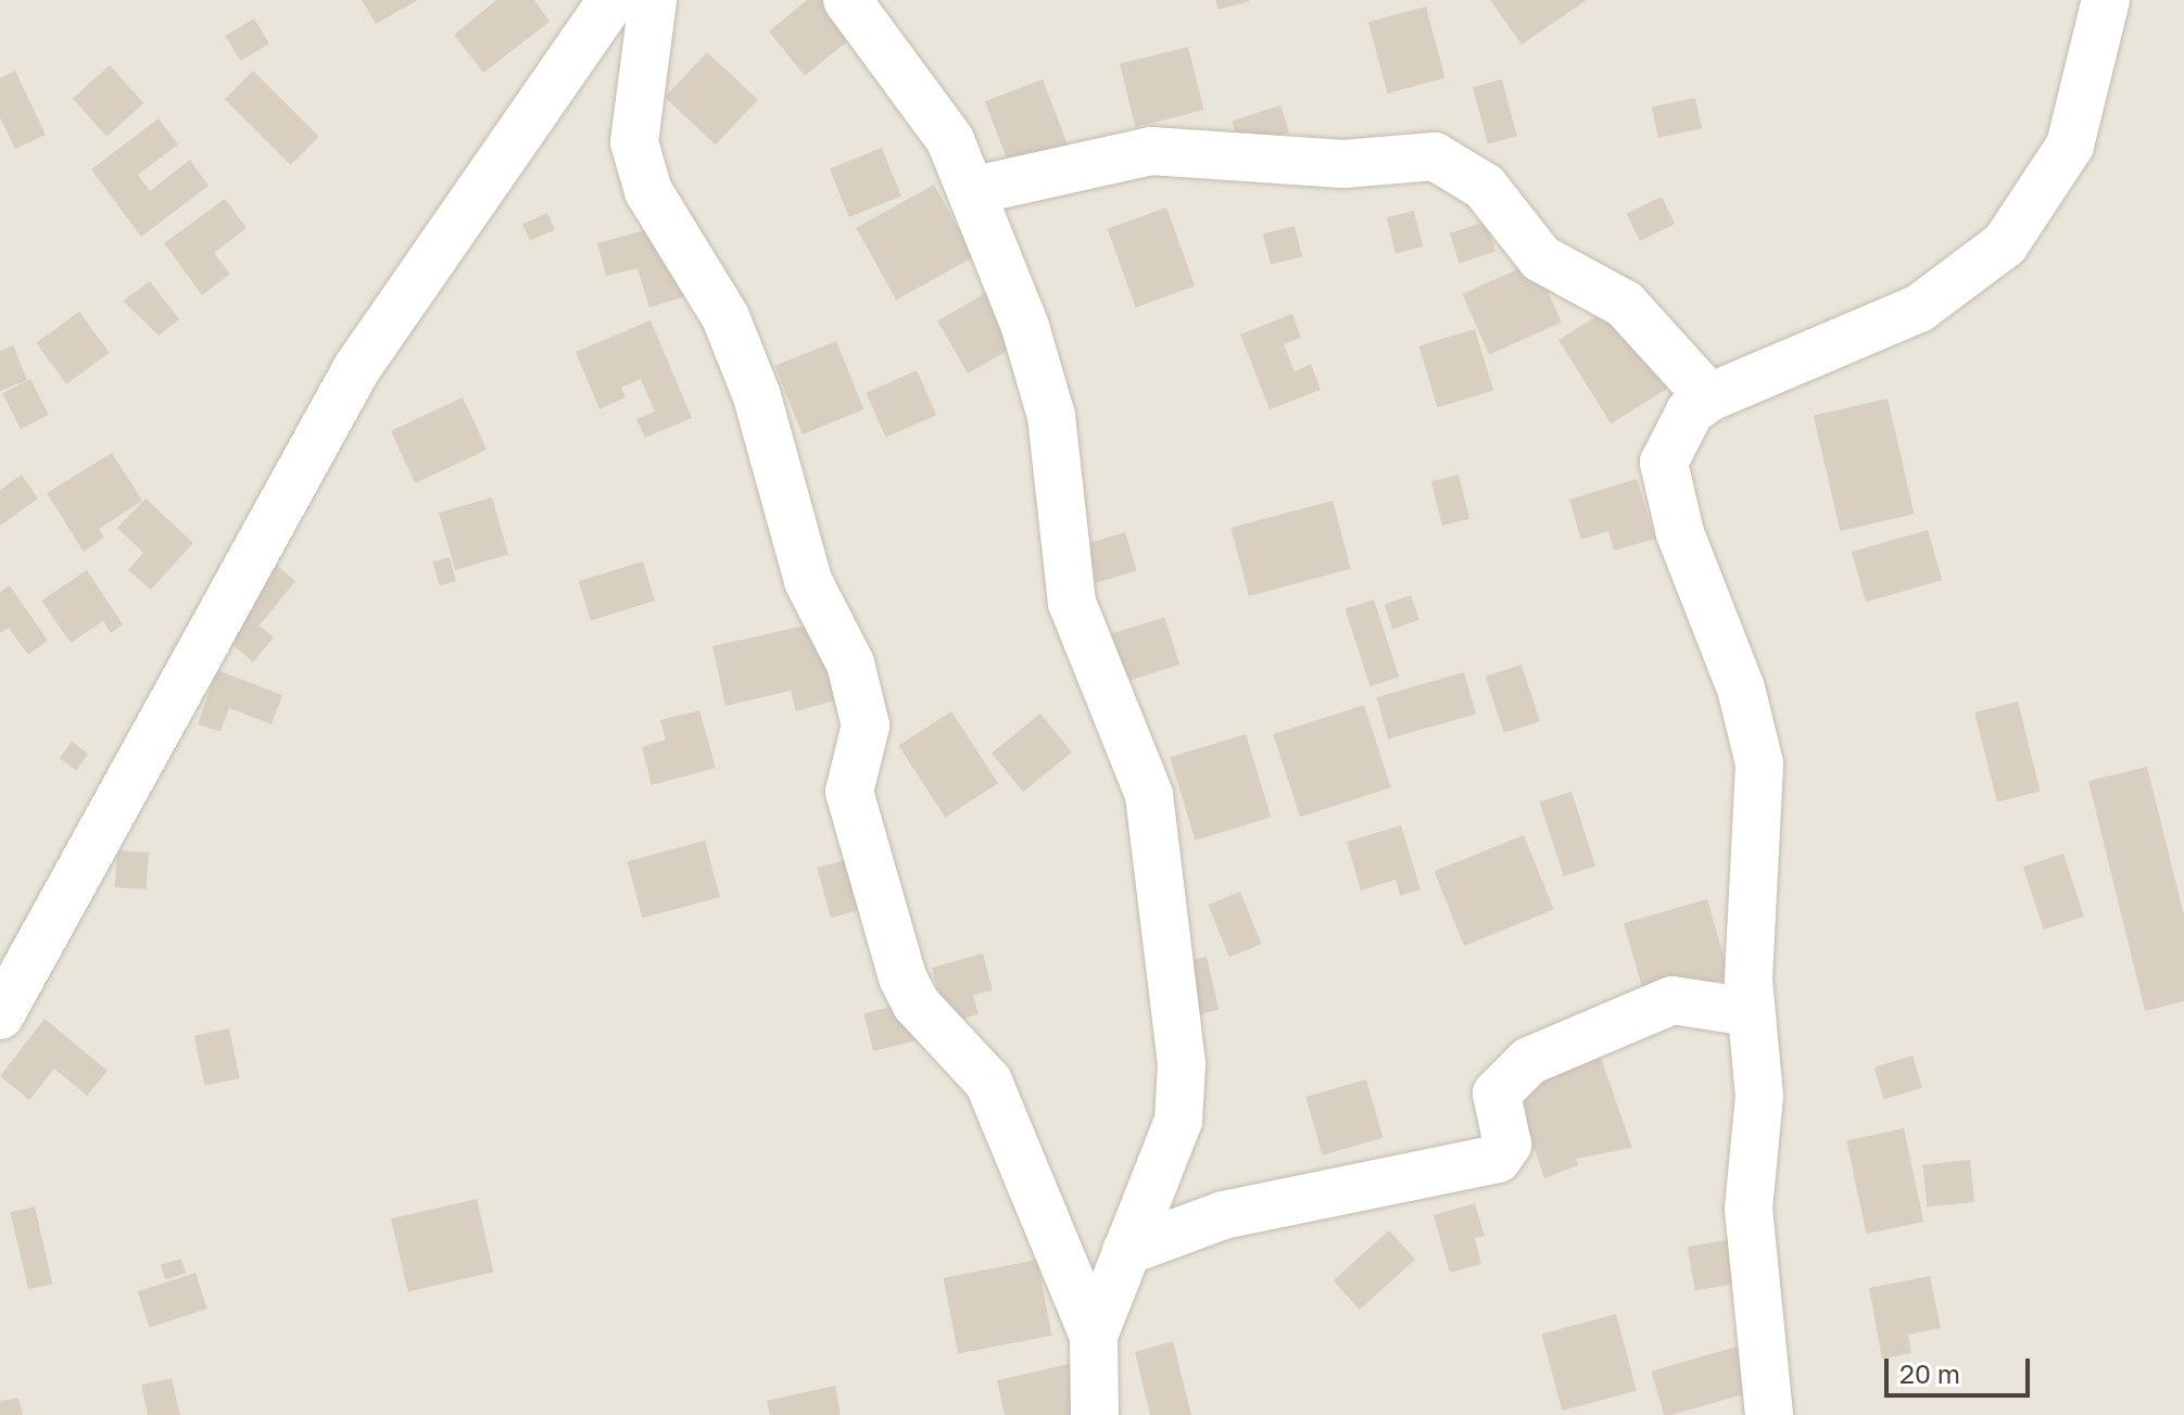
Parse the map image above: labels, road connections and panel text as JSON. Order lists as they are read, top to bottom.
{
  "scale_bar": "20 m"
}
